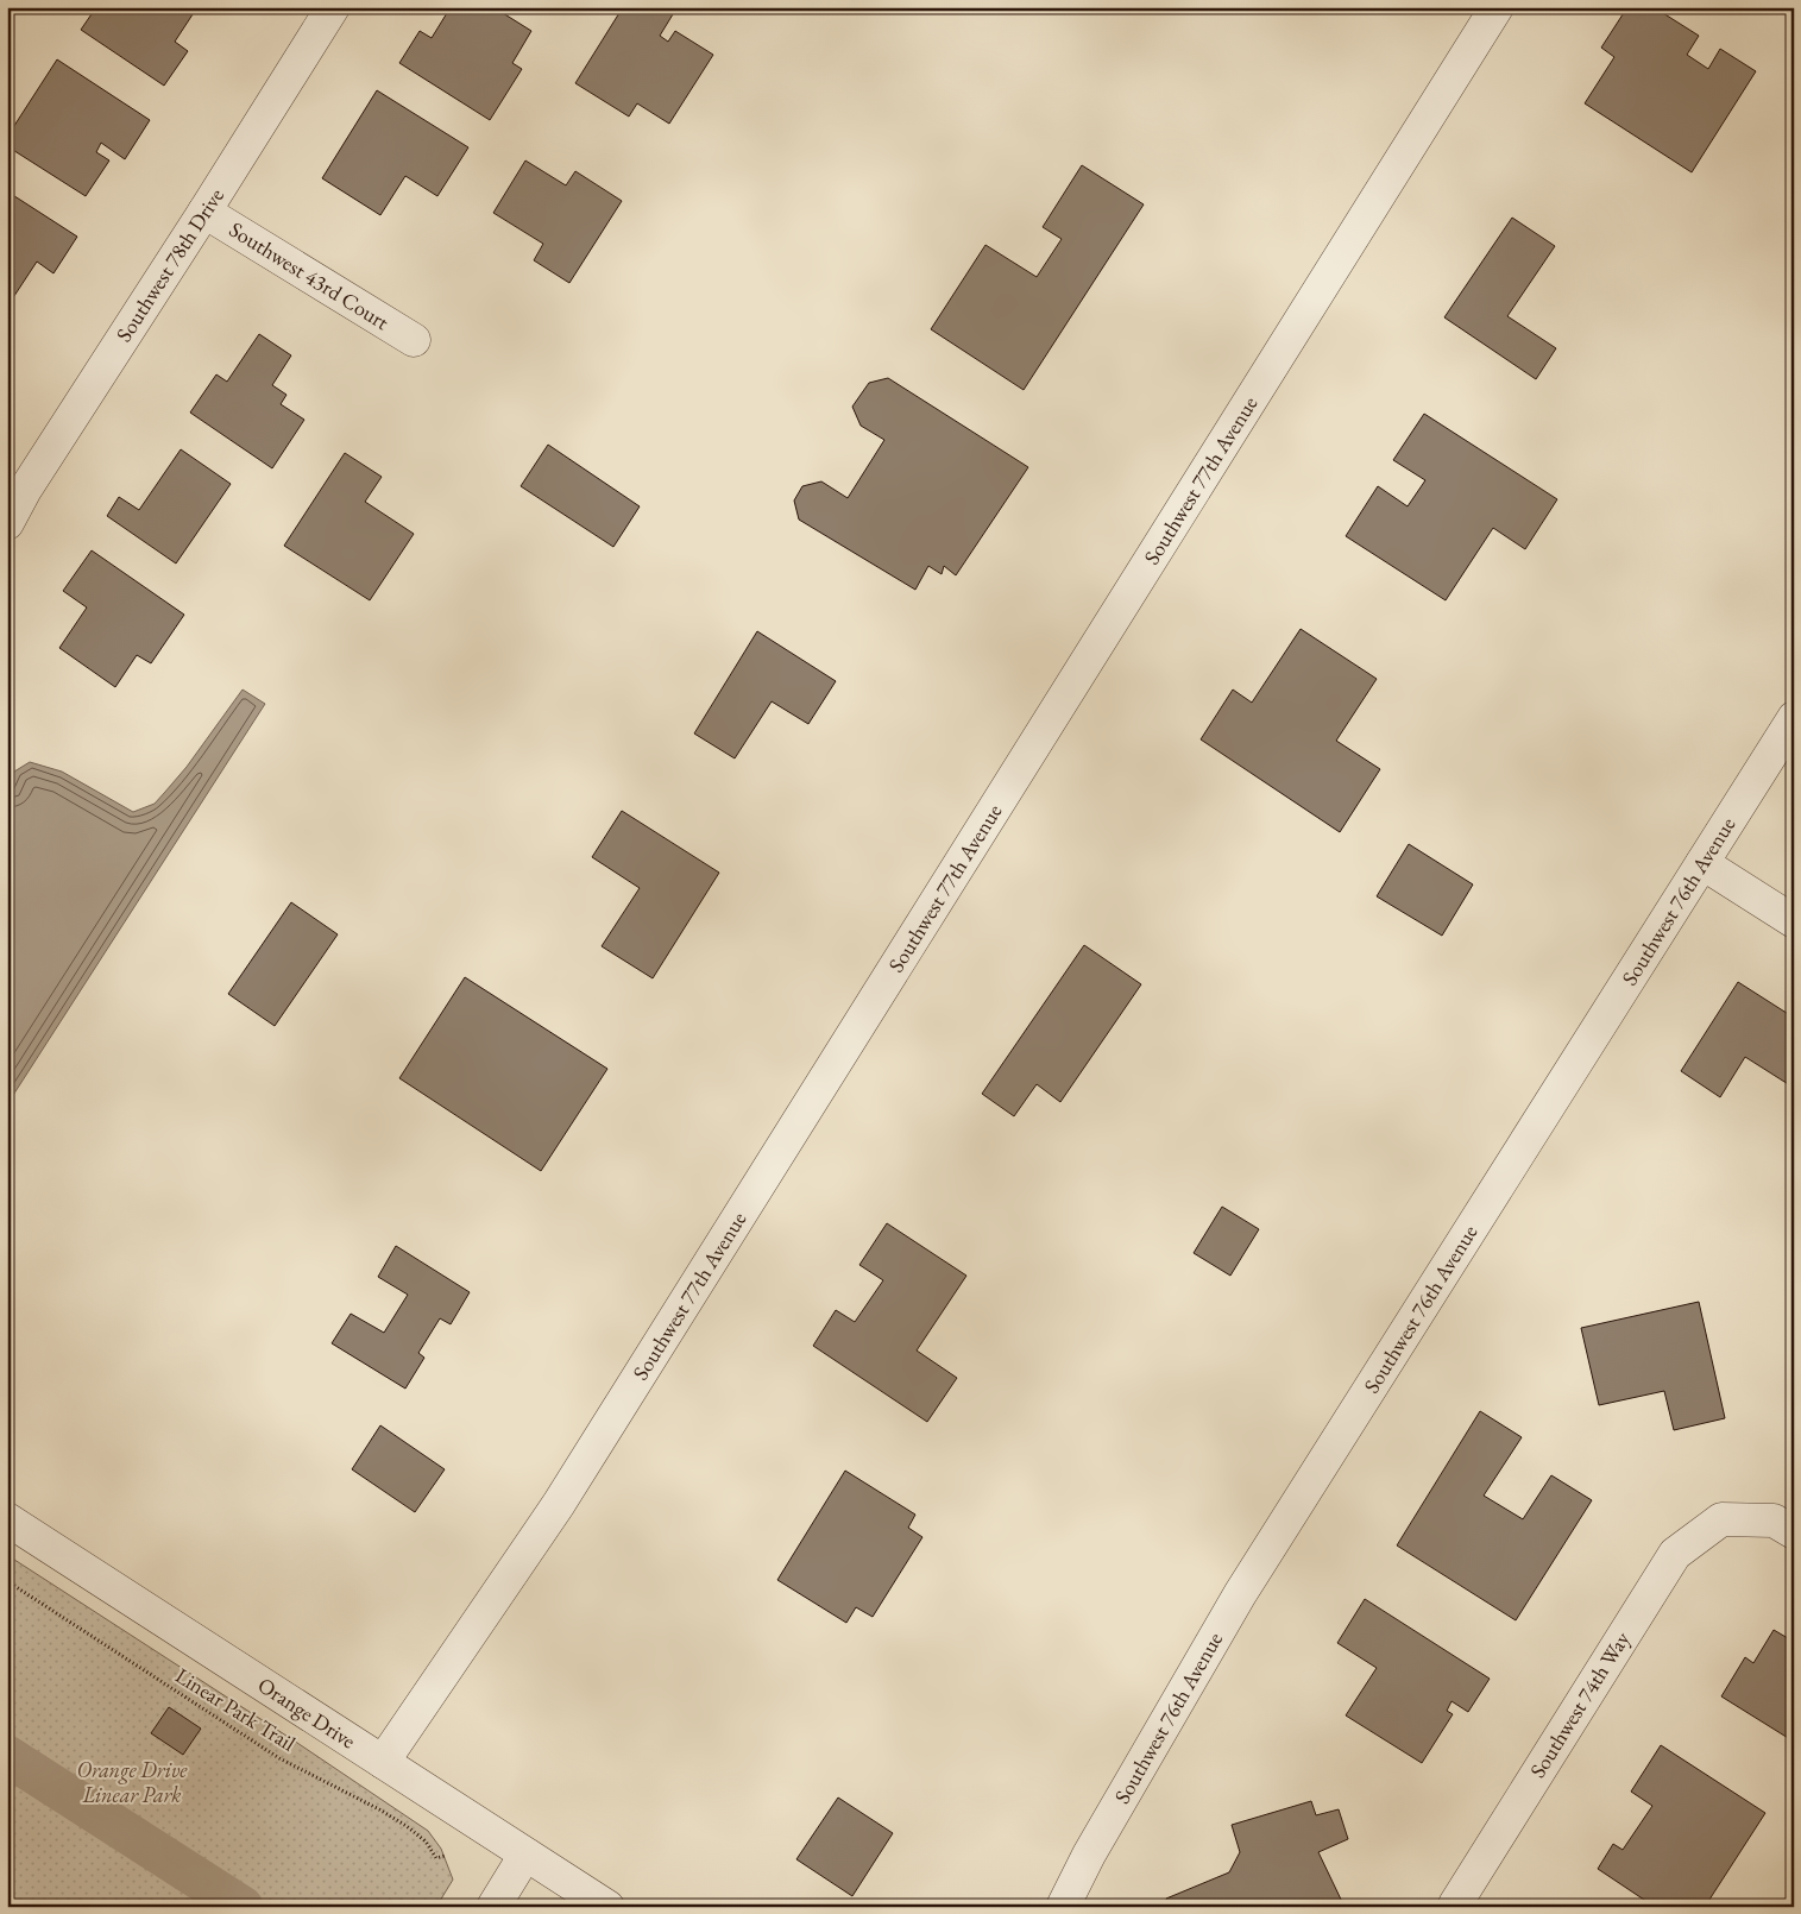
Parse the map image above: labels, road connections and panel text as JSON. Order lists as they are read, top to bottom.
{
  "streets": {
    "street": [
      "Southwest 78th Drive",
      "Southwest 43rd Court",
      "Southwest 77th Avenue",
      "Southwest 76th Avenue",
      "Southwest 74th Way",
      "Orange Drive"
    ],
    "path": ["Linear Park Trail"]
  },
  "crossings": [
    ["Southwest 78th Drive", "Southwest 43rd Court"],
    ["Southwest 77th Avenue", "Orange Drive"]
  ],
  "parks": ["Orange Drive Linear Park"]
}
